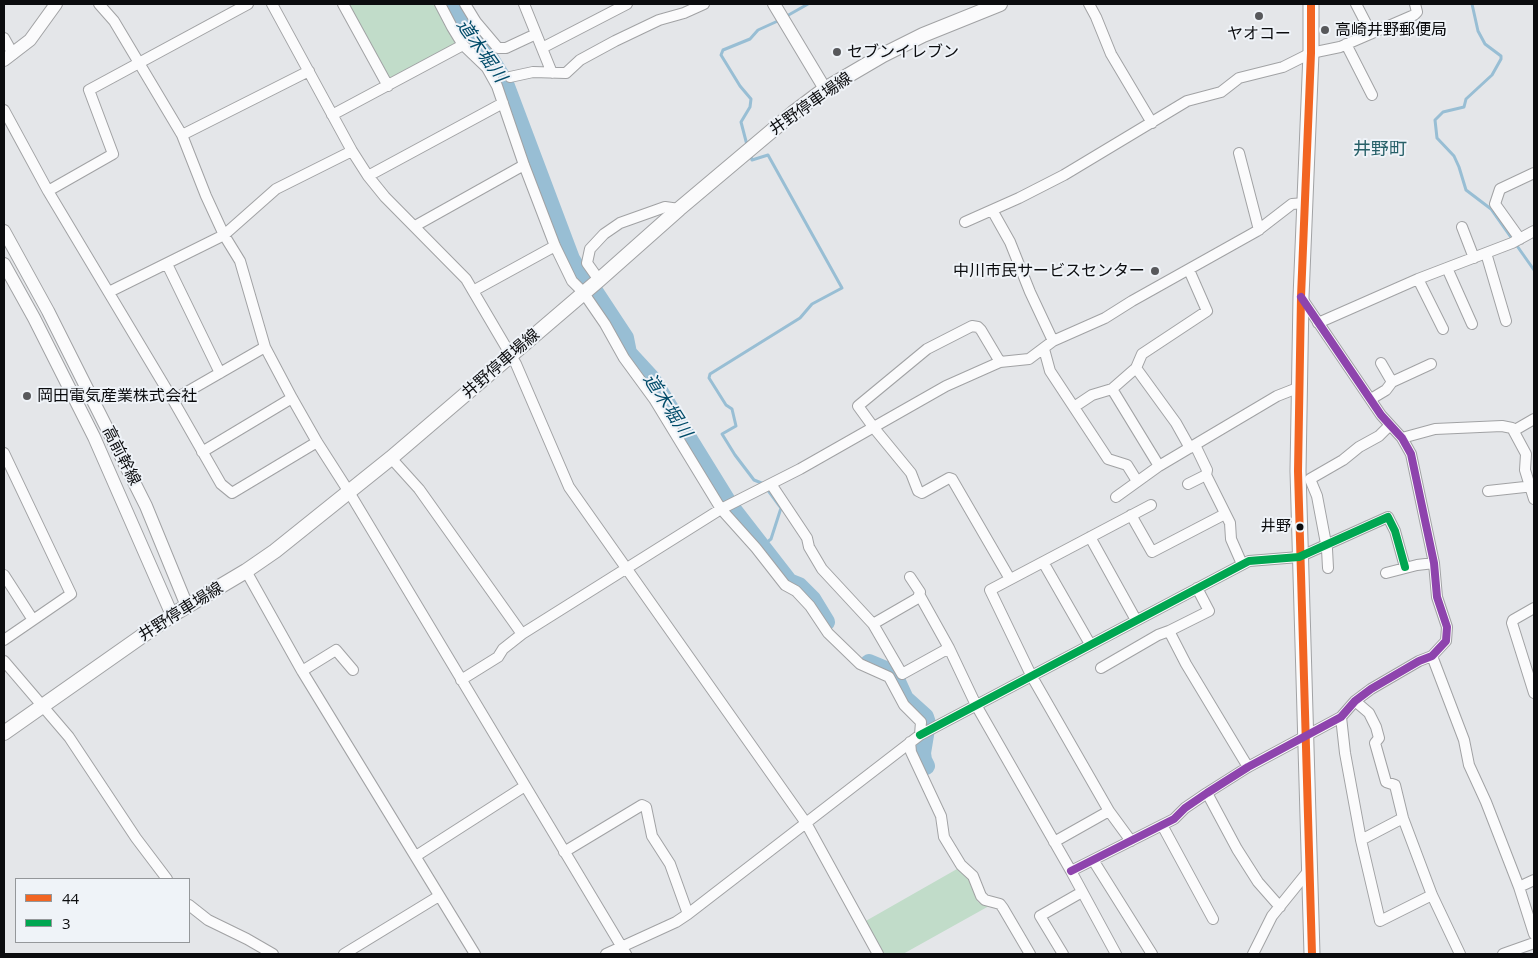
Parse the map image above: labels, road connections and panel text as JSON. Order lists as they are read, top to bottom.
{
  "streets": {
    "main road": ["井野停車場線"],
    "street": ["高前幹線"]
  },
  "crossings": [
    ["井野停車場線", "高前幹線"]
  ],
  "districts": ["井野町"],
  "water": ["道木堀川"],
  "places": [
    "ヤオコー",
    "高崎井野郵便局",
    "セブンイレブン",
    "中川市民サービスセンター",
    "岡田電気産業株式会社",
    "井野"
  ],
  "lines": ["transit line 44", "transit line 3"],
  "legend": ["44", "3"]
}
